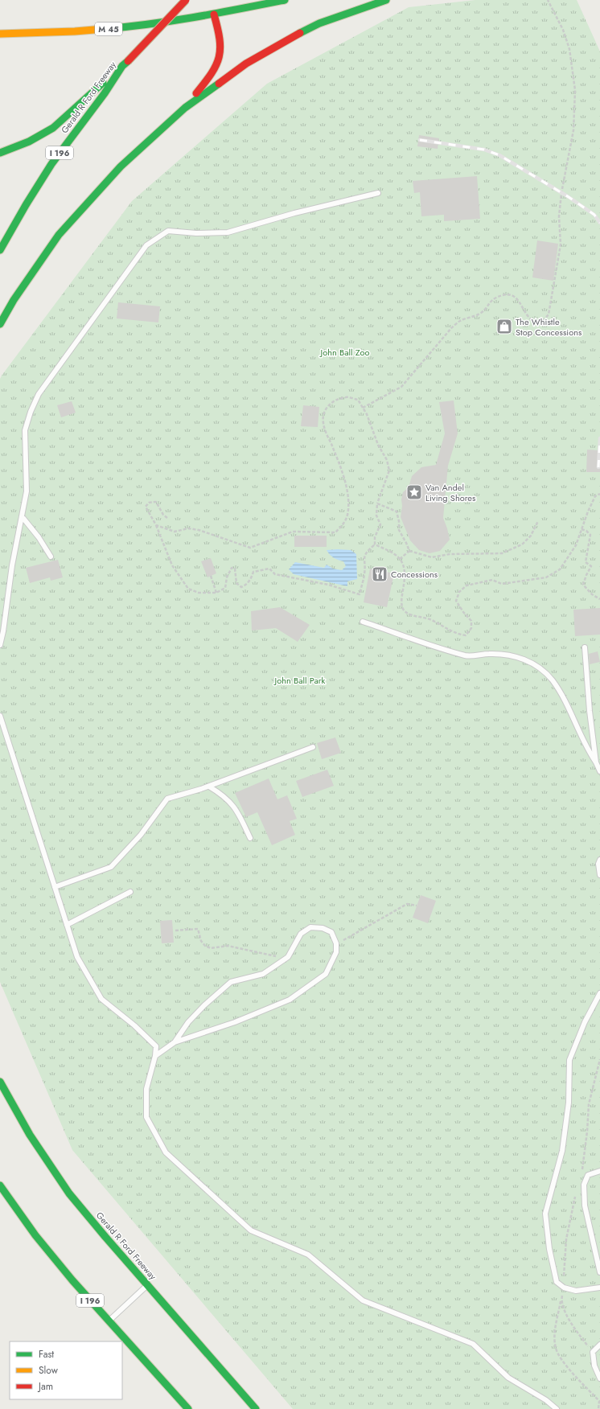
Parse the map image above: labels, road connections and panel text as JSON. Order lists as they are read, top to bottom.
{
  "streets": {
    "main road": ["M 45", "Gerald R Ford Freeway", "I 196"]
  },
  "parks": ["John Ball Zoo", "John Ball Park"],
  "places": {
    "shop": ["The Whistle Stop Concessions"],
    "place": ["Van Andel Living Shores"],
    "restaurant": ["Concessions"]
  },
  "legend": ["Fast", "Slow", "Jam"]
}
